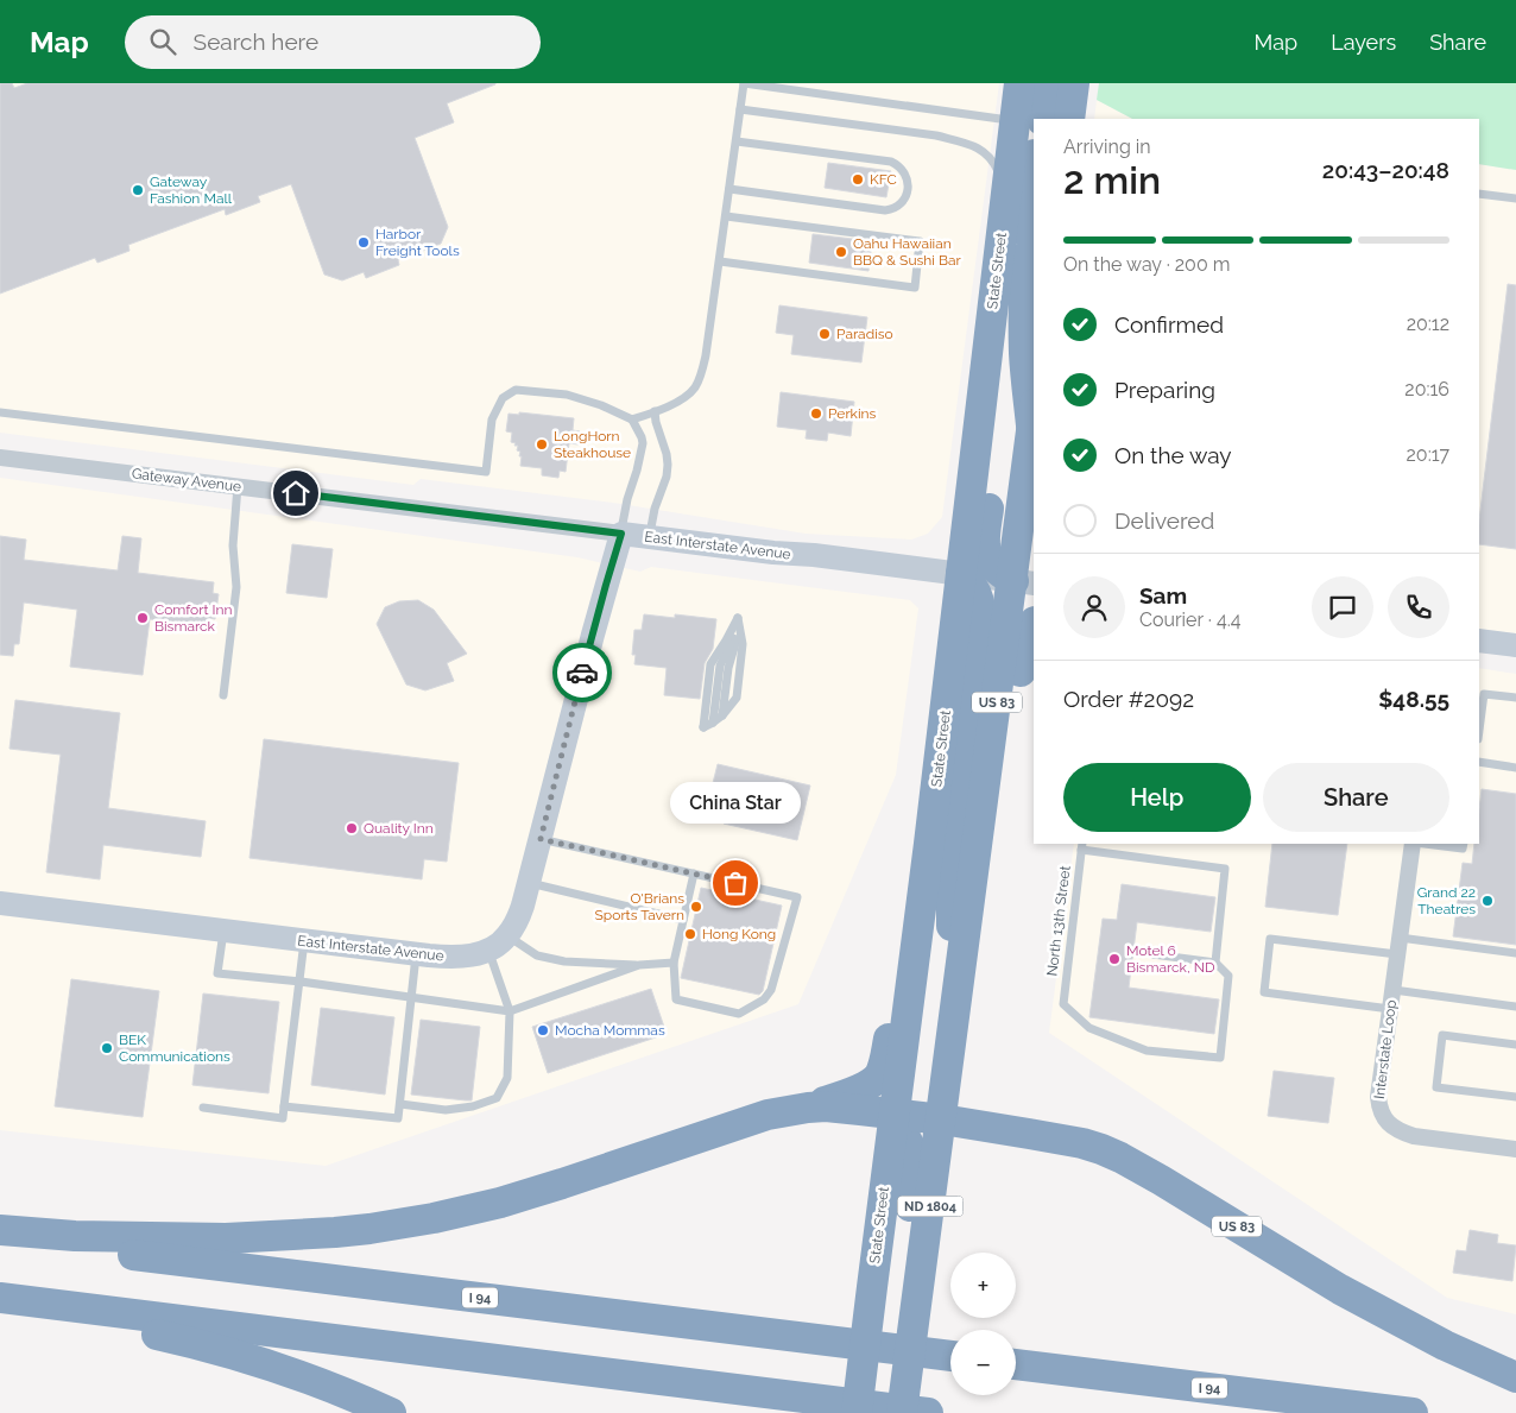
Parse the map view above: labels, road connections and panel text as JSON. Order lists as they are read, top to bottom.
{
  "streets": {
    "highway": [
      "State Street",
      "US 83",
      "ND 1804",
      "I 94"
    ],
    "street": ["Gateway Avenue", "East Interstate Avenue", "Interstate Loop"],
    "lane": ["North 13th Street"]
  },
  "crossings": [
    ["State Street", "East Interstate Avenue"],
    ["State Street", "US 83"],
    ["Gateway Avenue", "East Interstate Avenue"]
  ],
  "places": [
    "KFC",
    "Gateway Fashion Mall",
    "Harbor Freight Tools",
    "Oahu Hawaiian BBQ & Sushi Bar",
    "Paradiso",
    "Perkins",
    "LongHorn Steakhouse",
    "Comfort Inn Bismarck",
    "Quality Inn",
    "China Star",
    "Grand 22 Theatres",
    "O'Brians Sports Tavern",
    "Hong Kong",
    "Motel 6 Bismarck, ND",
    "Mocha Mommas",
    "BEK Communications"
  ],
  "page": {
    "header": "Map",
    "search": "Search here",
    "nav": ["Map", "Layers", "Share"],
    "heading": ["2 min", "Arriving in", "20:43–20:48"],
    "panel": [
      "Sam",
      "Courier · 4.4",
      "Order #2092",
      "$48.55"
    ],
    "bar": "On the way · 200 m",
    "list": [
      ["Confirmed", "20:12"],
      ["Preparing", "20:16"],
      ["On the way", "20:17"],
      "Delivered"
    ],
    "buttons": ["Help", "Share"],
    "bubble": "China Star",
    "map_buttons": ["+", "−"]
  }
}
